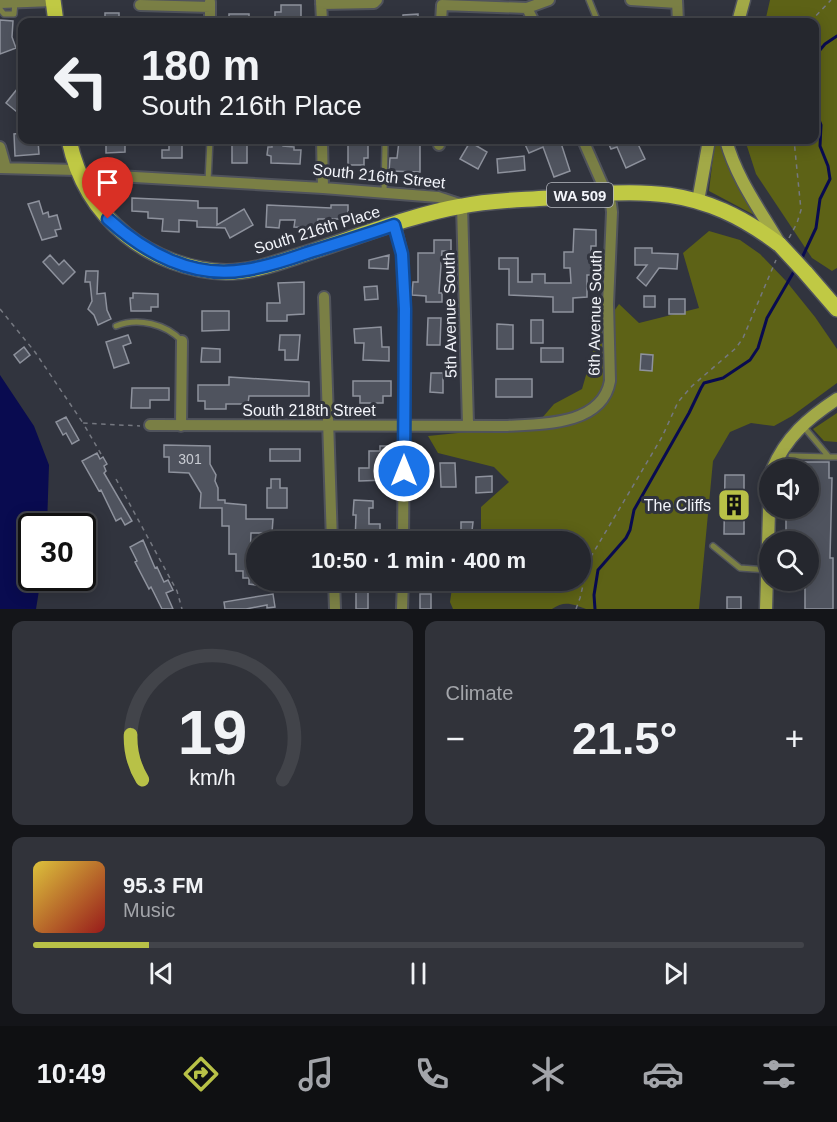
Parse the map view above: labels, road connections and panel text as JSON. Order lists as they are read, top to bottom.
{
  "streets": {
    "main road": ["South 216th Street", "WA 509", "South 216th Place"],
    "street": ["6th Avenue South", "5th Avenue South", "South 218th Street"]
  },
  "crossings": [
    ["South 216th Street", "WA 509"],
    ["South 216th Street", "South 216th Place"],
    ["South 216th Street", "6th Avenue South"],
    ["South 216th Street", "5th Avenue South"],
    ["WA 509", "South 216th Place"],
    ["South 216th Place", "5th Avenue South"],
    ["6th Avenue South", "5th Avenue South"],
    ["6th Avenue South", "South 218th Street"],
    ["5th Avenue South", "South 218th Street"]
  ],
  "places": {
    "building": ["The Cliffs"]
  },
  "house_numbers": ["301"],
  "page": {
    "turn": ["180 m", "South 216th Place"],
    "limit": "30",
    "trip": "10:50 · 1 min · 400 m",
    "tile": "Climate",
    "heat": ["−", "21.5°", "+"],
    "song": ["95.3 FM", "Music"],
    "tabs": "10:49",
    "gauge": ["19", "km/h"]
  }
}
